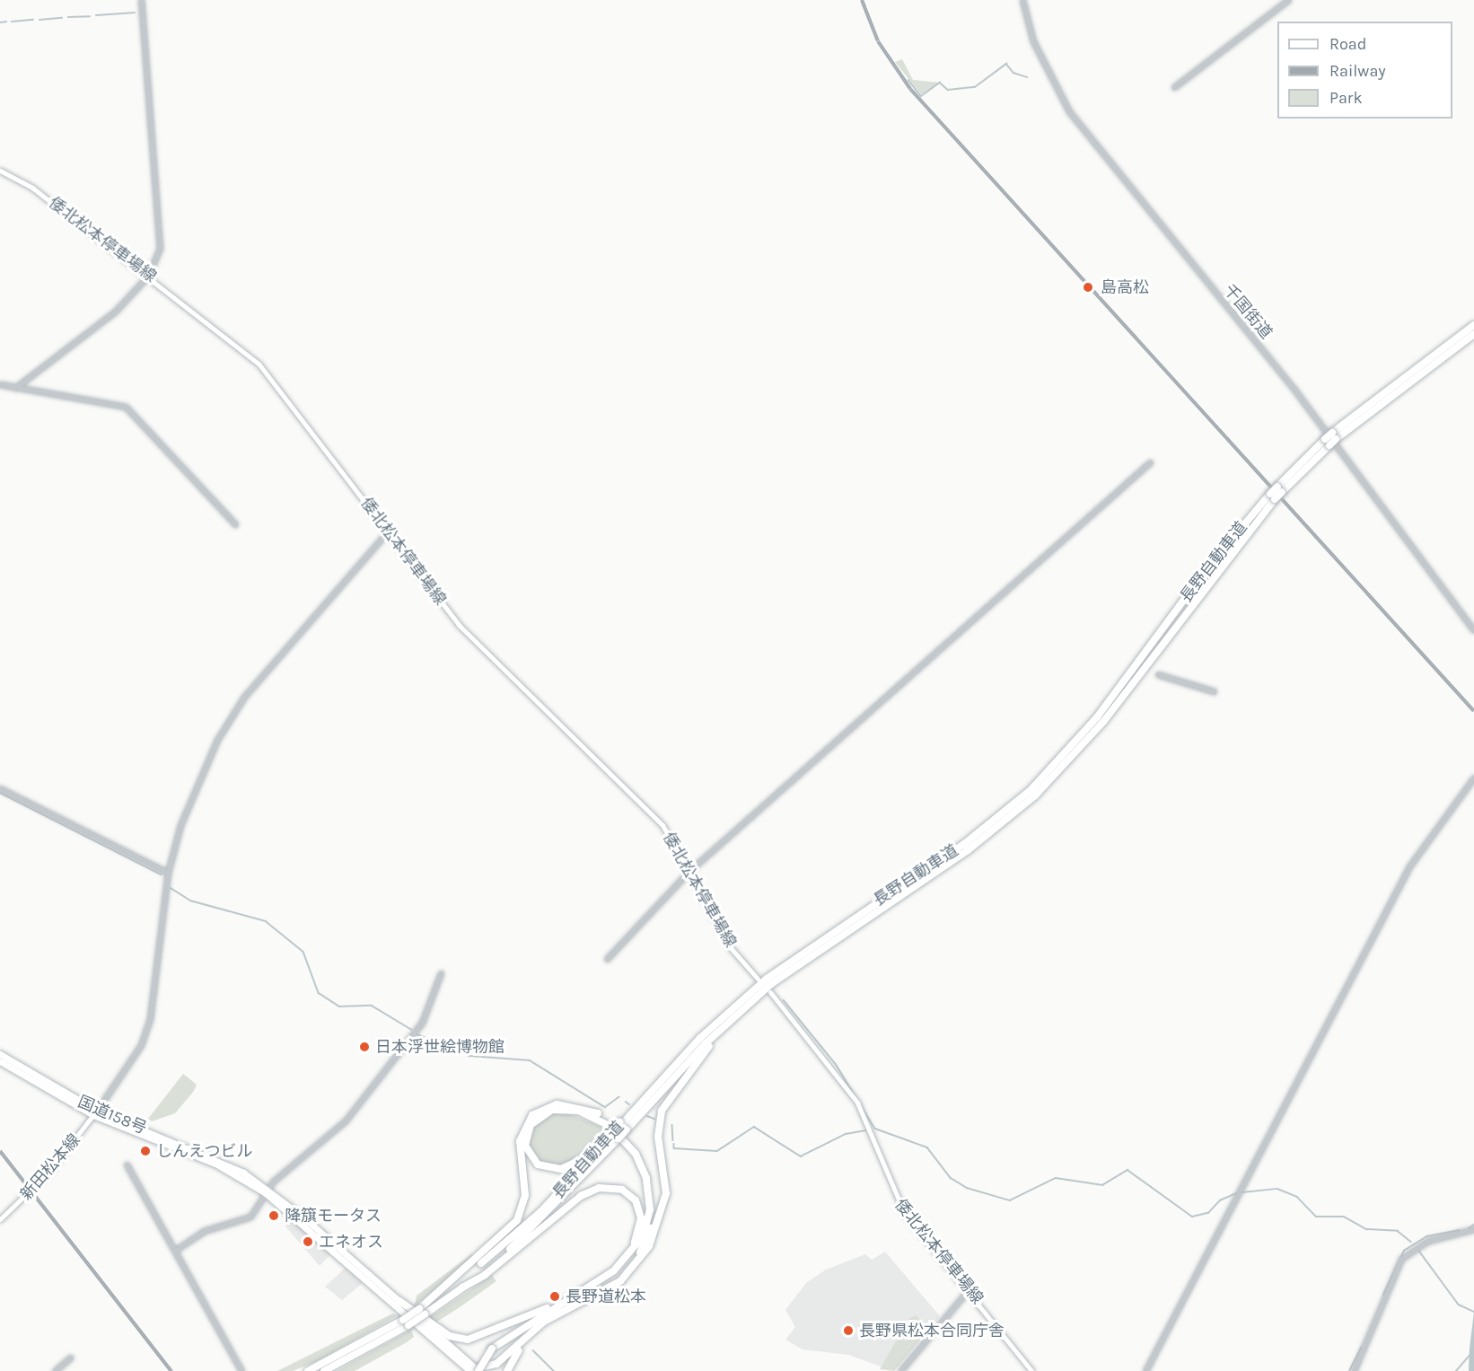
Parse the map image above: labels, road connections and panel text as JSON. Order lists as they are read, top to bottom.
{
  "streets": {
    "highway": ["長野自動車道", "国道158号"],
    "main road": ["倭北松本停車場線", "新田松本線"],
    "street": ["千国街道"]
  },
  "crossings": [
    ["国道158号", "新田松本線"]
  ],
  "places": [
    "島高松",
    "日本浮世絵博物館",
    "しんえつビル",
    "降簱モータス",
    "エネオス",
    "長野道松本",
    "長野県松本合同庁舎"
  ],
  "legend": ["Road", "Railway", "Park"]
}
